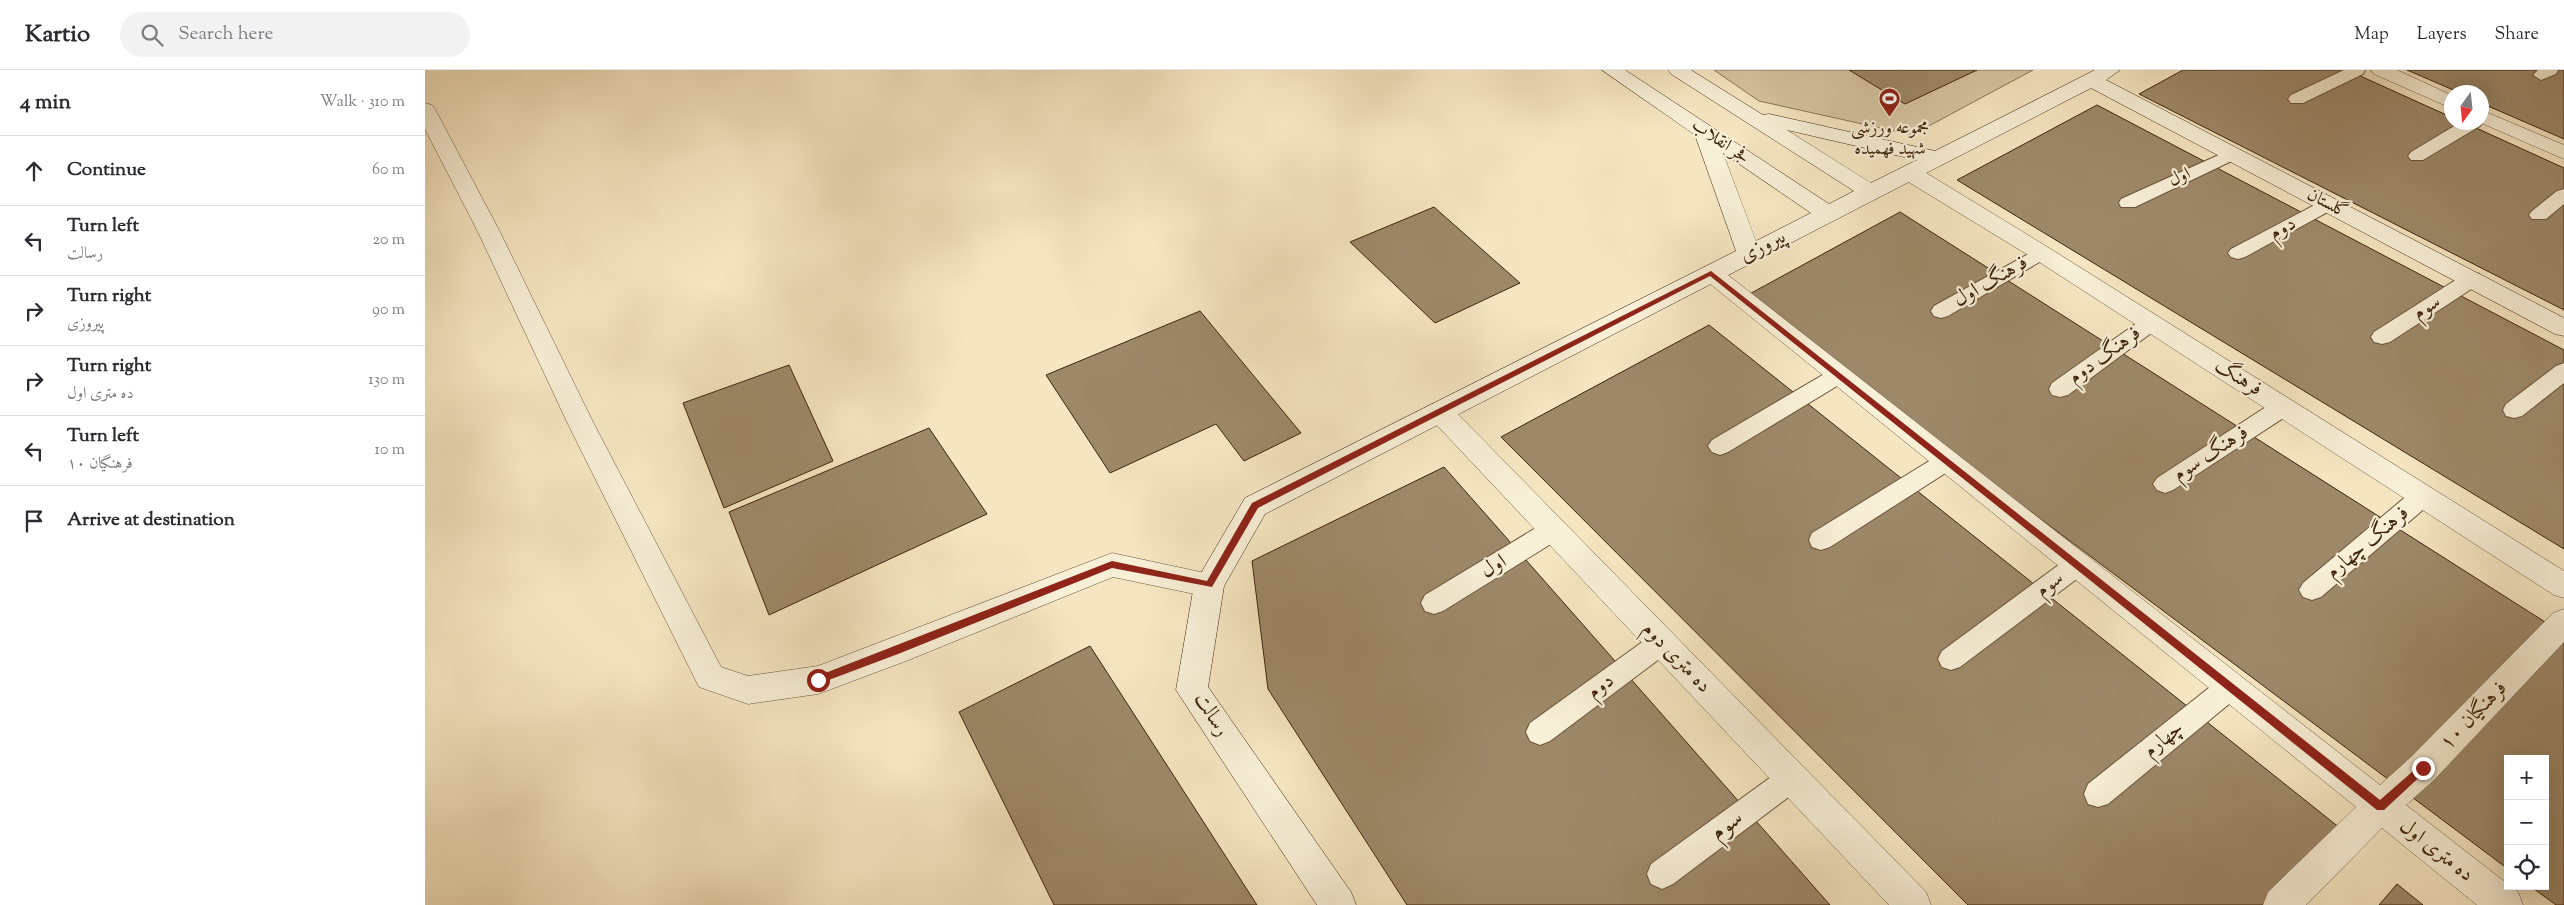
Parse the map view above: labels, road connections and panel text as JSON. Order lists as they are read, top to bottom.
{
  "streets": {
    "street": [
      "فجر انقلاب",
      "گلستان",
      "پیروزی",
      "فرهنگ",
      "ده متری دوم",
      "رسالت",
      "فرهنگیان ۱۰",
      "ده متری اول"
    ],
    "lane": [
      "اول",
      "دوم",
      "فرهنگ اول",
      "سوم",
      "فرهنگ دوم",
      "فرهنگ سوم",
      "فرهنگ چهارم",
      "چهارم"
    ]
  },
  "crossings": [
    ["فجر انقلاب", "پیروزی"],
    ["اول", "گلستان"],
    ["اول", "ده متری دوم"],
    ["گلستان", "دوم"],
    ["گلستان", "پیروزی"],
    ["گلستان", "سوم"],
    ["دوم", "ده متری دوم"],
    ["پیروزی", "فرهنگ"],
    ["پیروزی", "ده متری دوم"],
    ["پیروزی", "رسالت"],
    ["پیروزی", "ده متری اول"],
    ["فرهنگ اول", "فرهنگ"],
    ["سوم", "ده متری دوم"],
    ["سوم", "ده متری اول"],
    ["فرهنگ دوم", "فرهنگ"],
    ["فرهنگ", "فرهنگ سوم"],
    ["فرهنگ", "فرهنگ چهارم"],
    ["فرهنگیان ۱۰", "ده متری اول"],
    ["چهارم", "ده متری اول"]
  ],
  "places": {
    "sports": ["مجموعه ورزشی شهید فهمیده"]
  },
  "north": "bottom",
  "page": {
    "header": "Kartio",
    "search": "Search here",
    "nav": ["Map", "Layers", "Share"],
    "heading": ["4 min", "Walk · 310 m"],
    "list": [
      ["Continue", "60 m"],
      ["Turn left", "رسالت", "20 m"],
      ["Turn right", "پیروزی", "90 m"],
      ["Turn right", "ده متری اول", "130 m"],
      ["Turn left", "فرهنگیان ۱۰", "10 m"],
      "Arrive at destination"
    ],
    "map_buttons": ["+", "−"]
  }
}
